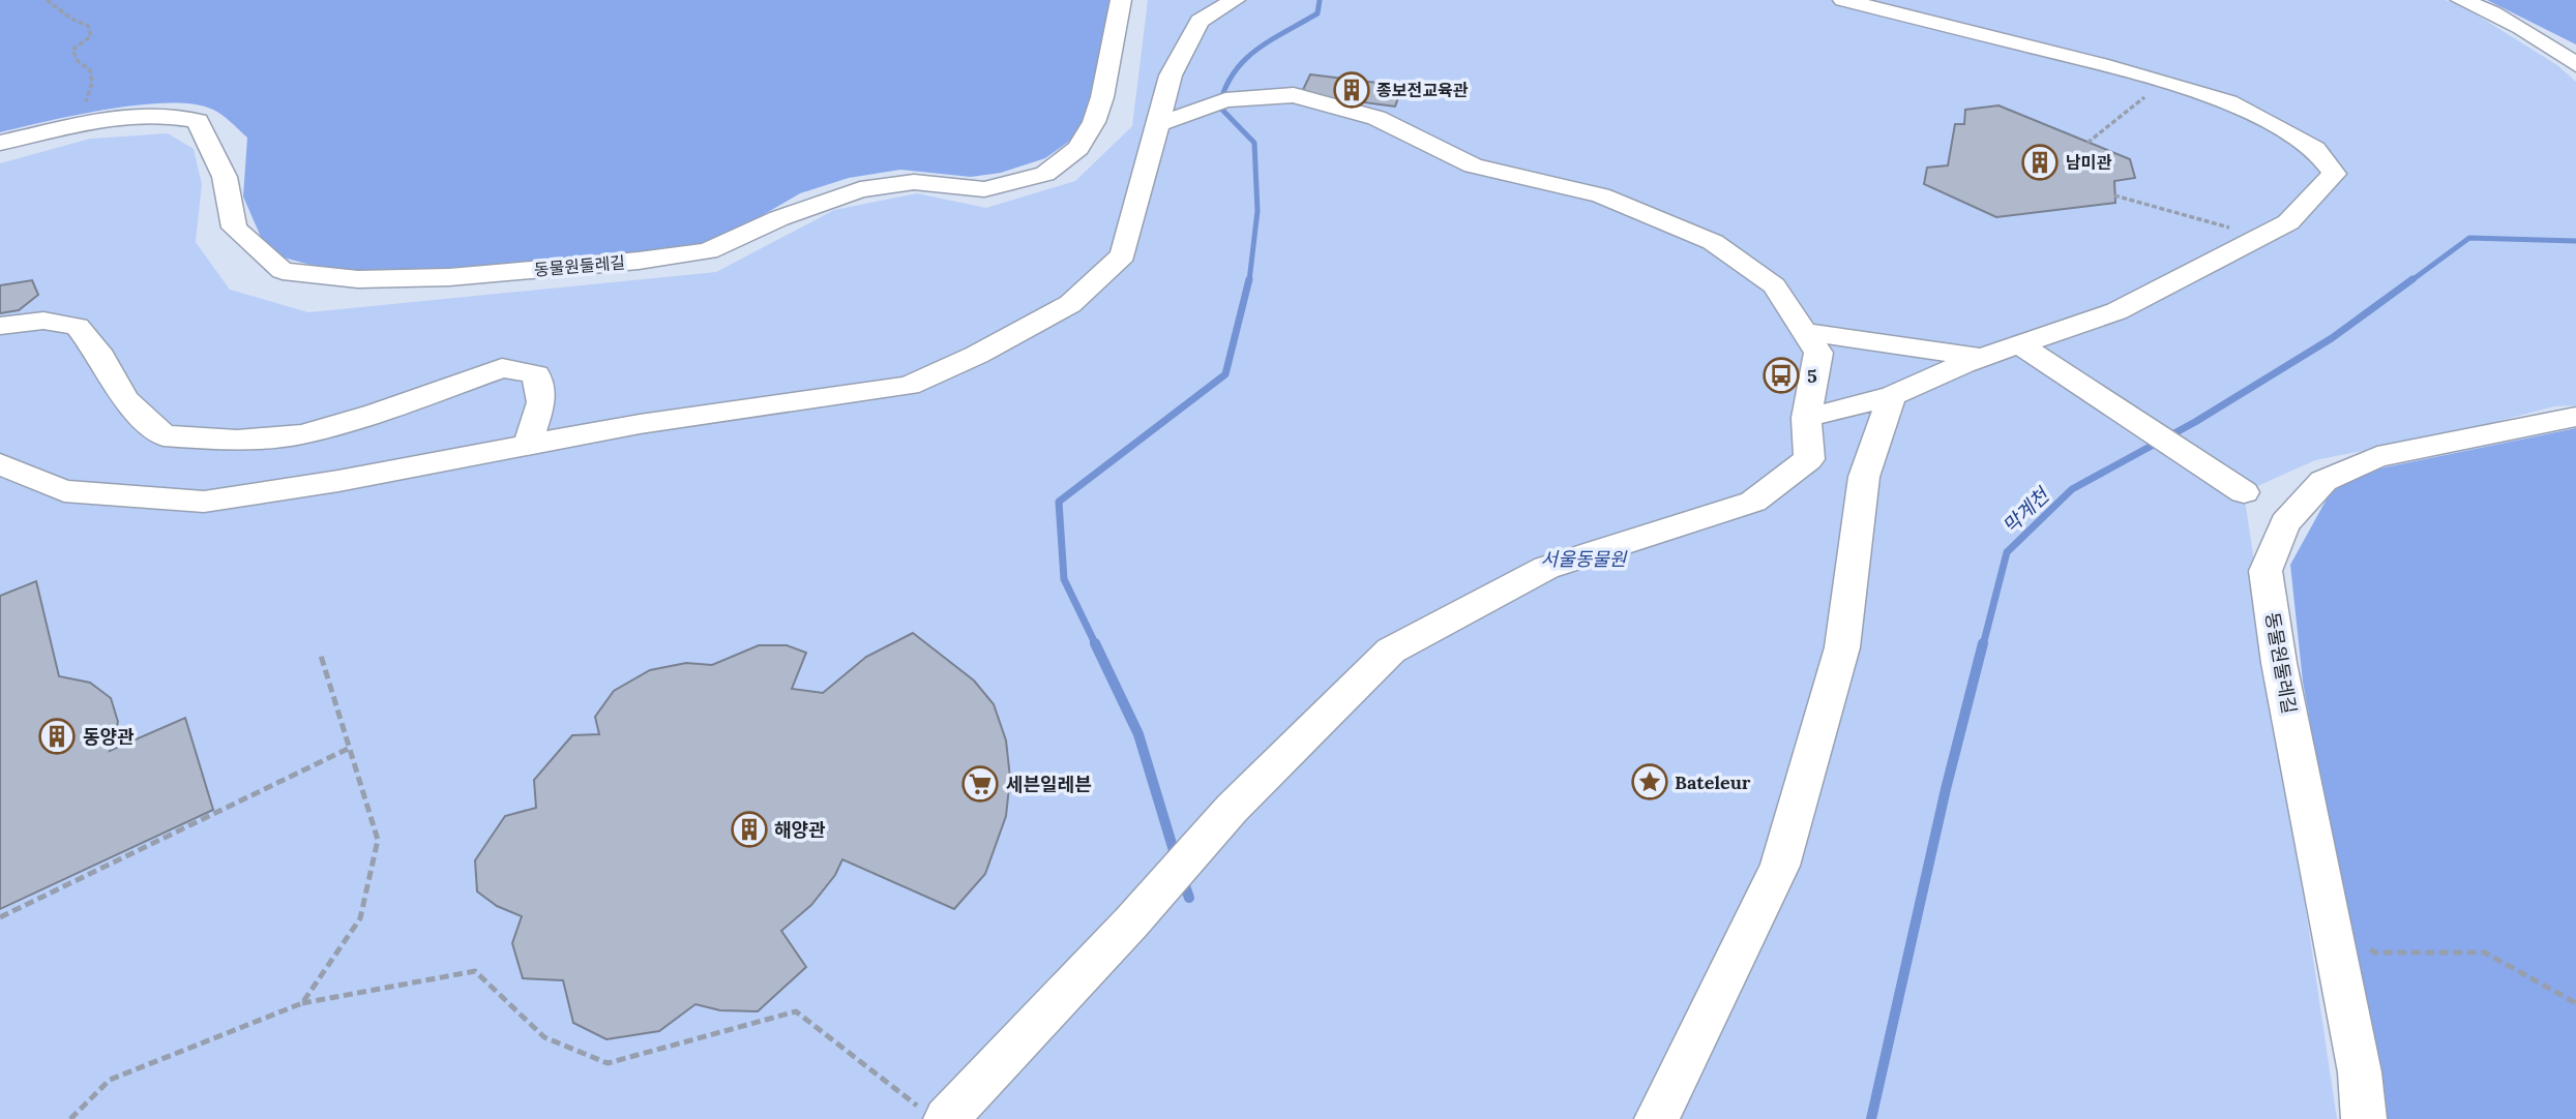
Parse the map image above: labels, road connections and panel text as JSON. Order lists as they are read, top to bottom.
{
  "streets": {
    "street": ["동물원둘레길"]
  },
  "water": ["막계천"],
  "parks": ["서울동물원"],
  "places": {
    "building": [
      "종보전교육관",
      "남미관",
      "동양관",
      "해양관"
    ],
    "bus stop": ["5"],
    "place": ["Bateleur"],
    "supermarket": ["세븐일레븐"]
  }
}
